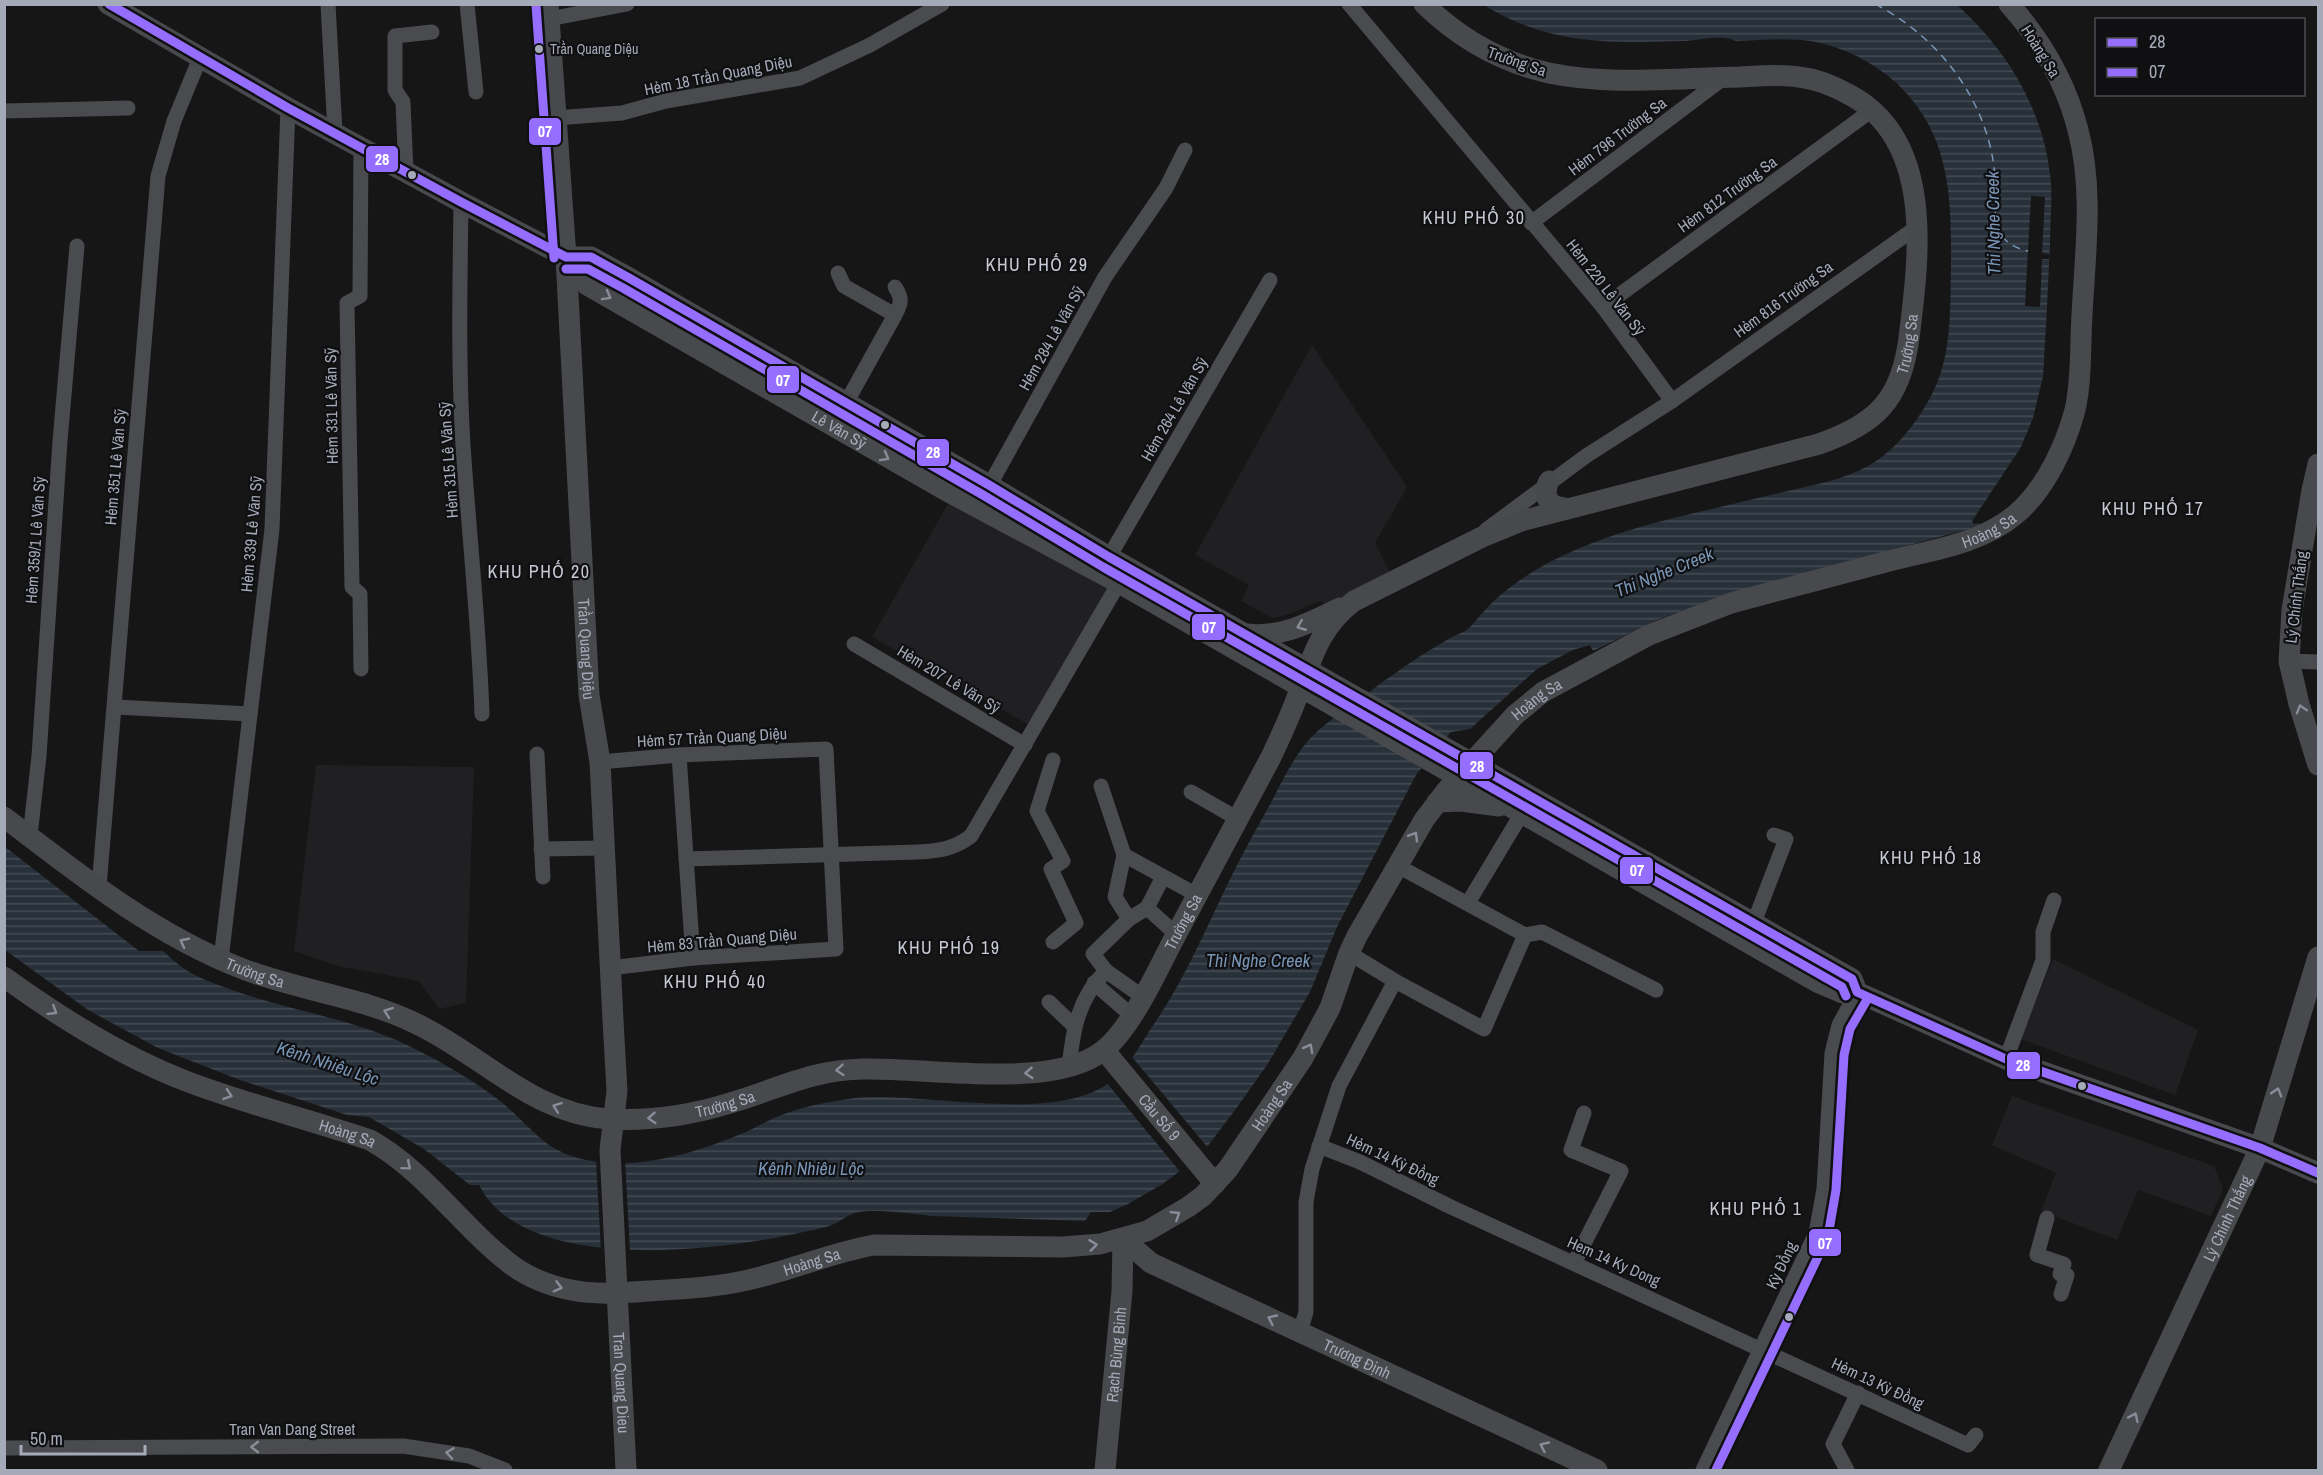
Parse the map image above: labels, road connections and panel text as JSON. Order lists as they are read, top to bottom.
{
  "streets": {
    "street": [
      "Hoàng Sa",
      "Trường Sa",
      "Hẻm 18 Trần Quang Diệu",
      "Hẻm 796 Trường Sa",
      "Hẻm 812 Trường Sa",
      "Hẻm 220 Lê Văn Sỹ",
      "Hẻm 816 Trường Sa",
      "Hẻm 284 Lê Văn Sỹ",
      "Hẻm 331 Lê Văn Sỹ",
      "Hẻm 264 Lê Văn Sỹ",
      "Lê Văn Sỹ",
      "Hẻm 315 Lê Văn Sỹ",
      "Hẻm 351 Lê Văn Sỹ",
      "Hẻm 339 Lê Văn Sỹ",
      "Hẻm 359/1 Lê Văn Sỹ",
      "Lý Chính Thắng",
      "Trần Quang Diệu",
      "Hẻm 207 Lê Văn Sỹ",
      "Hẻm 57 Trần Quang Diệu",
      "Hẻm 83 Trần Quang Diệu",
      "Cầu Số 9",
      "Hem 14 Ky Dong",
      "Kỳ Ðồng",
      "Rạch Bùng Binh",
      "Trương Định",
      "Tran Quang Dieu",
      "Hẻm 13 Kỳ Ðồng",
      "Tran Van Dang Street"
    ]
  },
  "crossings": [
    ["Hoàng Sa", "Trần Quang Diệu"],
    ["Hoàng Sa", "Cầu Số 9"],
    ["Hoàng Sa", "Rạch Bùng Binh"],
    ["Hoàng Sa", "Trương Định"],
    ["Hoàng Sa", "Tran Quang Dieu"],
    ["Trường Sa", "Hẻm 796 Trường Sa"],
    ["Trường Sa", "Hẻm 812 Trường Sa"],
    ["Trường Sa", "Hẻm 816 Trường Sa"],
    ["Trường Sa", "Lê Văn Sỹ"],
    ["Trường Sa", "Hẻm 351 Lê Văn Sỹ"],
    ["Trường Sa", "Hẻm 339 Lê Văn Sỹ"],
    ["Trường Sa", "Hẻm 359/1 Lê Văn Sỹ"],
    ["Trường Sa", "Trần Quang Diệu"],
    ["Trường Sa", "Cầu Số 9"],
    ["Hẻm 18 Trần Quang Diệu", "Trần Quang Diệu"],
    ["Hẻm 796 Trường Sa", "Hẻm 220 Lê Văn Sỹ"],
    ["Hẻm 812 Trường Sa", "Hẻm 220 Lê Văn Sỹ"],
    ["Hẻm 220 Lê Văn Sỹ", "Hẻm 816 Trường Sa"],
    ["Hẻm 284 Lê Văn Sỹ", "Lê Văn Sỹ"],
    ["Hẻm 264 Lê Văn Sỹ", "Lê Văn Sỹ"],
    ["Lê Văn Sỹ", "Trần Quang Diệu"],
    ["Trần Quang Diệu", "Hẻm 57 Trần Quang Diệu"],
    ["Trần Quang Diệu", "Hẻm 83 Trần Quang Diệu"],
    ["Trần Quang Diệu", "Tran Quang Dieu"],
    ["Hẻm 57 Trần Quang Diệu", "Hẻm 83 Trần Quang Diệu"],
    ["Hem 14 Ky Dong", "Kỳ Ðồng"],
    ["Hem 14 Ky Dong", "Hẻm 13 Kỳ Ðồng"],
    ["Kỳ Ðồng", "Hẻm 13 Kỳ Ðồng"],
    ["Rạch Bùng Binh", "Trương Định"]
  ],
  "one_way": [
    "Hoàng Sa",
    "Lý Chính Thắng",
    "Trương Định",
    "Tran Van Dang Street"
  ],
  "districts": [
    "KHU PHỐ 30",
    "KHU PHỐ 29",
    "KHU PHỐ 17",
    "KHU PHỐ 20",
    "KHU PHỐ 18",
    "KHU PHỐ 19",
    "KHU PHỐ 40",
    "KHU PHỐ 1"
  ],
  "water": ["Thi Nghe Creek", "Kênh Nhiêu Lộc"],
  "places": ["Trần Quang Diệu"],
  "lines": ["transit line 28", "transit line 07"],
  "legend": ["28", "07"],
  "scale_bar": "50 m"
}
